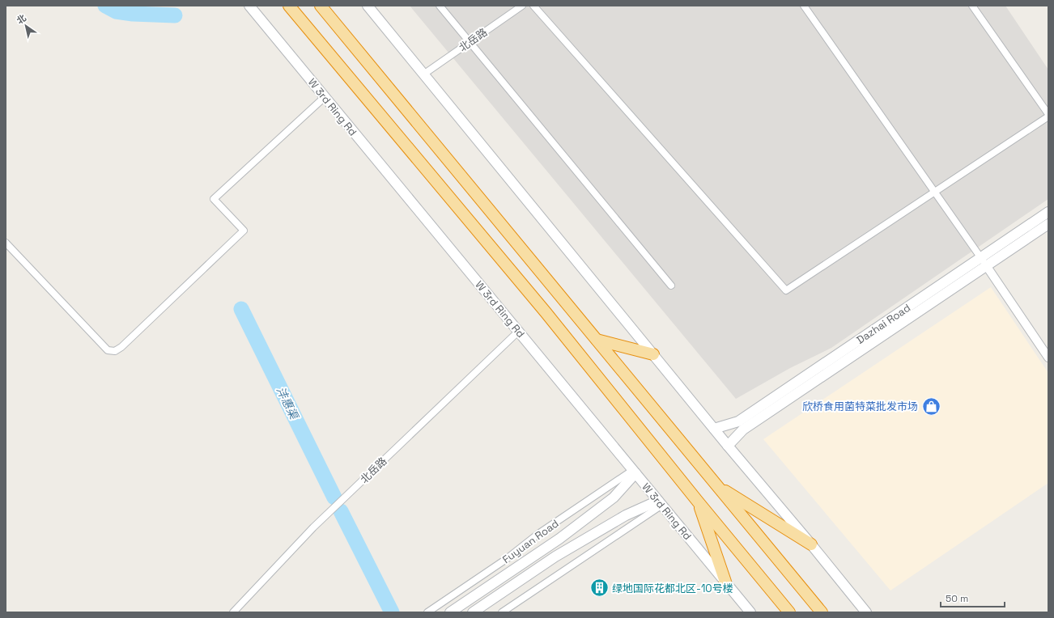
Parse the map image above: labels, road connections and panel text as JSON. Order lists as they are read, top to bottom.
{
  "streets": {
    "main road": ["W 3rd Ring Rd", "Dazhai Road", "Fuyuan Road"],
    "street": ["北岳路"]
  },
  "crossings": [
    ["北岳路", "W 3rd Ring Rd"],
    ["W 3rd Ring Rd", "Fuyuan Road"]
  ],
  "water": ["沣惠渠"],
  "places": {
    "shop": ["欣桥食用菌特菜批发市场"],
    "building": ["绿地国际花都北区-10号楼"]
  },
  "scale_bar": "50 m",
  "north": "top left"
}
